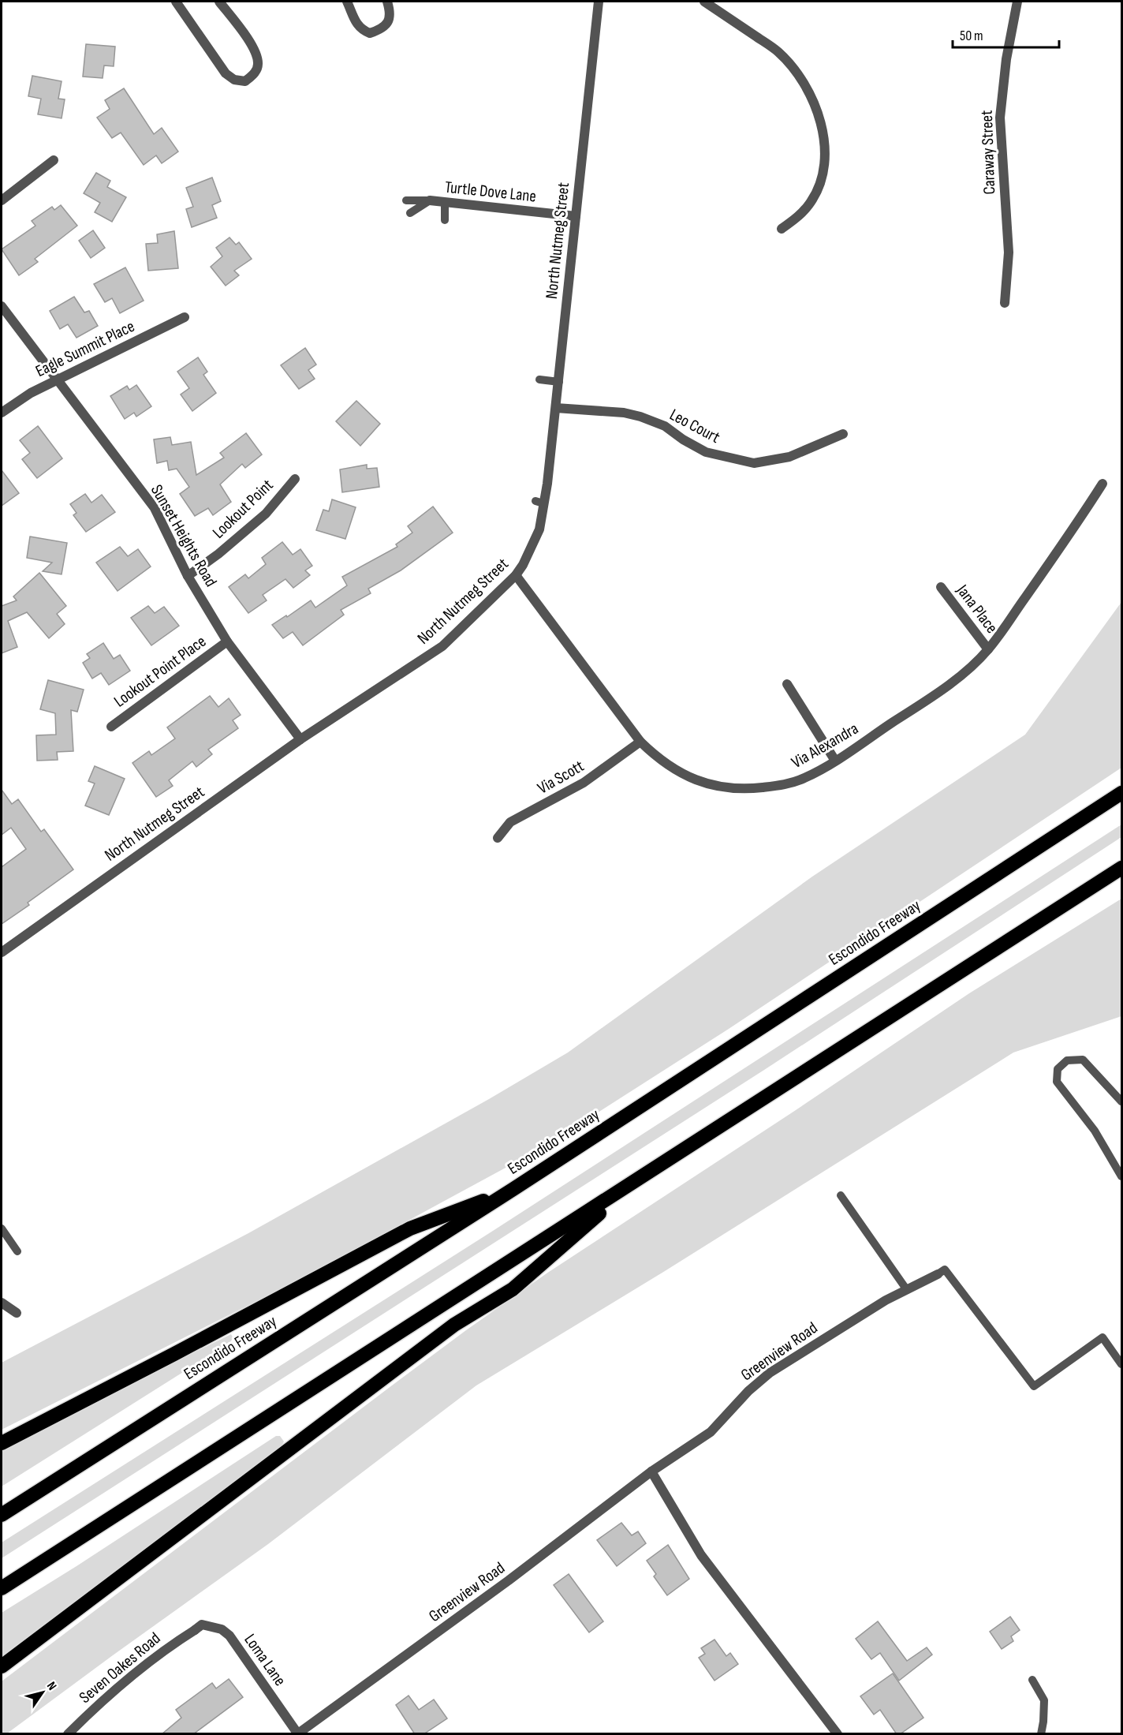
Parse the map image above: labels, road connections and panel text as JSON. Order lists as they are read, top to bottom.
{
  "streets": {
    "highway": ["Escondido Freeway"],
    "street": [
      "Caraway Street",
      "Turtle Dove Lane",
      "North Nutmeg Street",
      "Eagle Summit Place",
      "Leo Court",
      "Lookout Point",
      "Sunset Heights Road",
      "Jana Place",
      "Lookout Point Place",
      "Via Alexandra",
      "Via Scott",
      "Greenview Road",
      "Loma Lane",
      "Seven Oakes Road"
    ]
  },
  "crossings": [
    ["Turtle Dove Lane", "North Nutmeg Street"],
    ["North Nutmeg Street", "Leo Court"],
    ["North Nutmeg Street", "Sunset Heights Road"],
    ["North Nutmeg Street", "Via Alexandra"],
    ["Eagle Summit Place", "Sunset Heights Road"],
    ["Lookout Point", "Sunset Heights Road"],
    ["Sunset Heights Road", "Lookout Point Place"],
    ["Jana Place", "Via Alexandra"],
    ["Via Alexandra", "Via Scott"],
    ["Greenview Road", "Loma Lane"],
    ["Loma Lane", "Seven Oakes Road"]
  ],
  "scale_bar": "50 m",
  "north": "top right"
}
